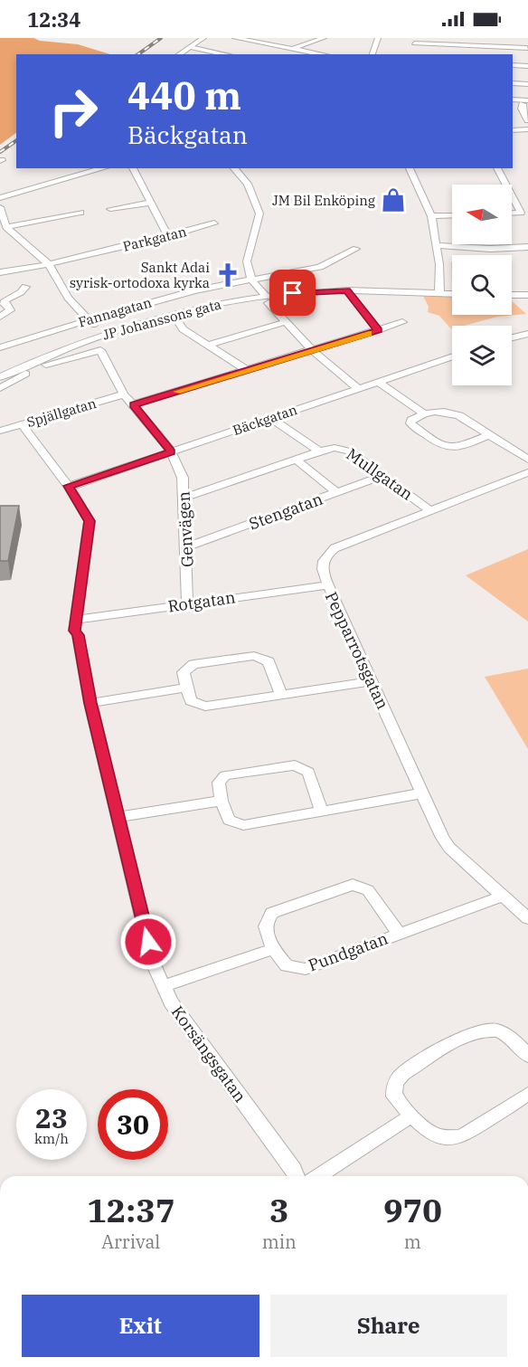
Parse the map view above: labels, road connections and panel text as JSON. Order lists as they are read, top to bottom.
{
  "streets": {
    "street": [
      "Parkgatan",
      "Fannagatan",
      "JP Johanssons gata",
      "Spjällgatan",
      "Bäckgatan",
      "Mullgatan",
      "Stengatan",
      "Genvägen",
      "Rotgatan",
      "Pepparrotsgatan",
      "Pundgatan",
      "Korsängsgatan"
    ]
  },
  "crossings": [
    ["Spjällgatan", "Genvägen"],
    ["Spjällgatan", "Korsängsgatan"],
    ["Bäckgatan", "Genvägen"],
    ["Bäckgatan", "Korsängsgatan"],
    ["Mullgatan", "Stengatan"],
    ["Mullgatan", "Genvägen"],
    ["Mullgatan", "Pepparrotsgatan"],
    ["Stengatan", "Genvägen"],
    ["Genvägen", "Rotgatan"],
    ["Rotgatan", "Pepparrotsgatan"],
    ["Rotgatan", "Korsängsgatan"],
    ["Pepparrotsgatan", "Pundgatan"]
  ],
  "places": {
    "shop": ["JM Bil Enköping"],
    "church": ["Sankt Adai syrisk-ortodoxa kyrka"]
  },
  "north": "left",
  "page": {
    "status": "12:34",
    "turn": ["440 m", "Bäckgatan"],
    "speed": "23 km/h",
    "limit": "30",
    "eta": [
      "12:37",
      "Arrival",
      "3",
      "min",
      "970",
      "m"
    ],
    "buttons": ["Exit", "Share"]
  }
}
